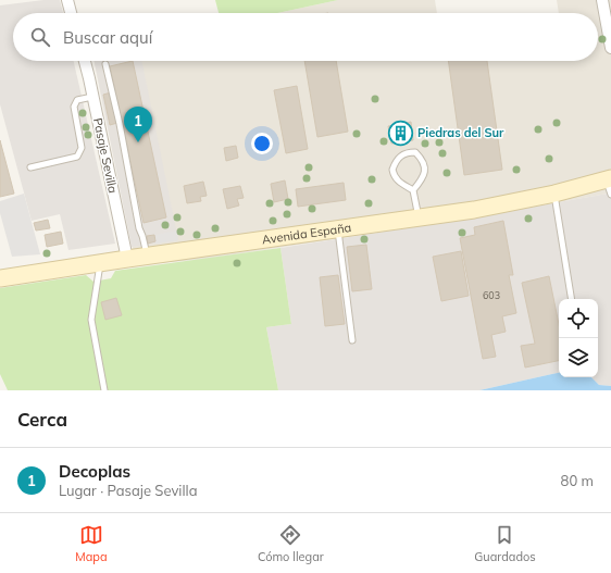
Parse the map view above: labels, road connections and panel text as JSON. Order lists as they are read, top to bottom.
{
  "streets": {
    "main road": ["Avenida España"],
    "street": ["Pasaje Sevilla"]
  },
  "crossings": [
    ["Pasaje Sevilla", "Avenida España"]
  ],
  "places": {
    "building": ["Piedras del Sur"]
  },
  "house_numbers": ["603"],
  "page": {
    "search": "Buscar aquí",
    "pins": "1",
    "heading": "Cerca",
    "list": [
      {
        "mark": "1",
        "name": "Decoplas",
        "note": "Lugar · Pasaje Sevilla",
        "value": "80 m"
      }
    ],
    "nav": ["Mapa", "Cómo llegar", "Guardados"]
  }
}
